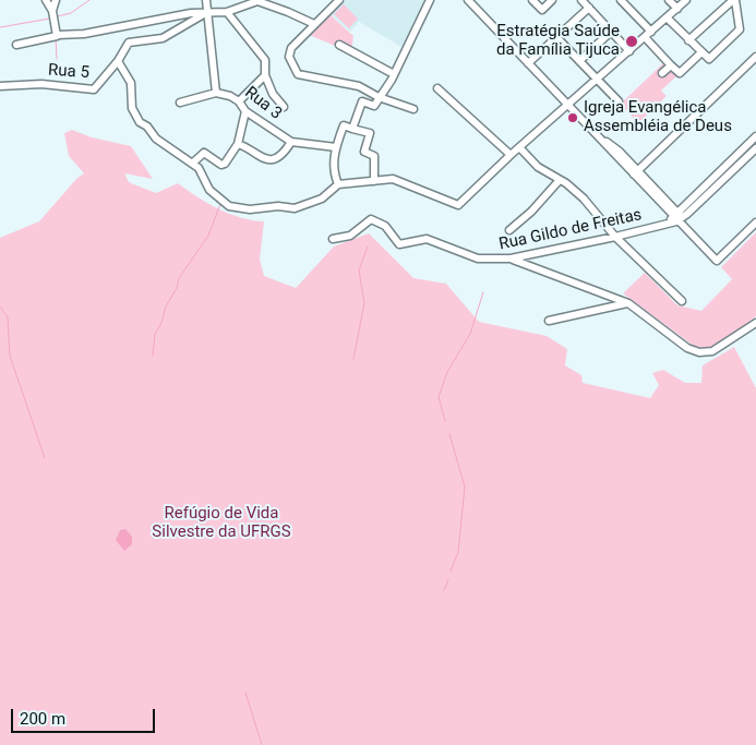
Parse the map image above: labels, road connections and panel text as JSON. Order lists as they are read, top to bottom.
{
  "streets": {
    "street": ["Rua 5", "Rua 3", "Rua Gildo de Freitas"]
  },
  "parks": ["Refúgio de Vida Silvestre da UFRGS"],
  "places": ["Estratégia Saúde da Família Tijuca", "Igreja Evangélica Assembléia de Deus"],
  "scale_bar": "200 m"
}
